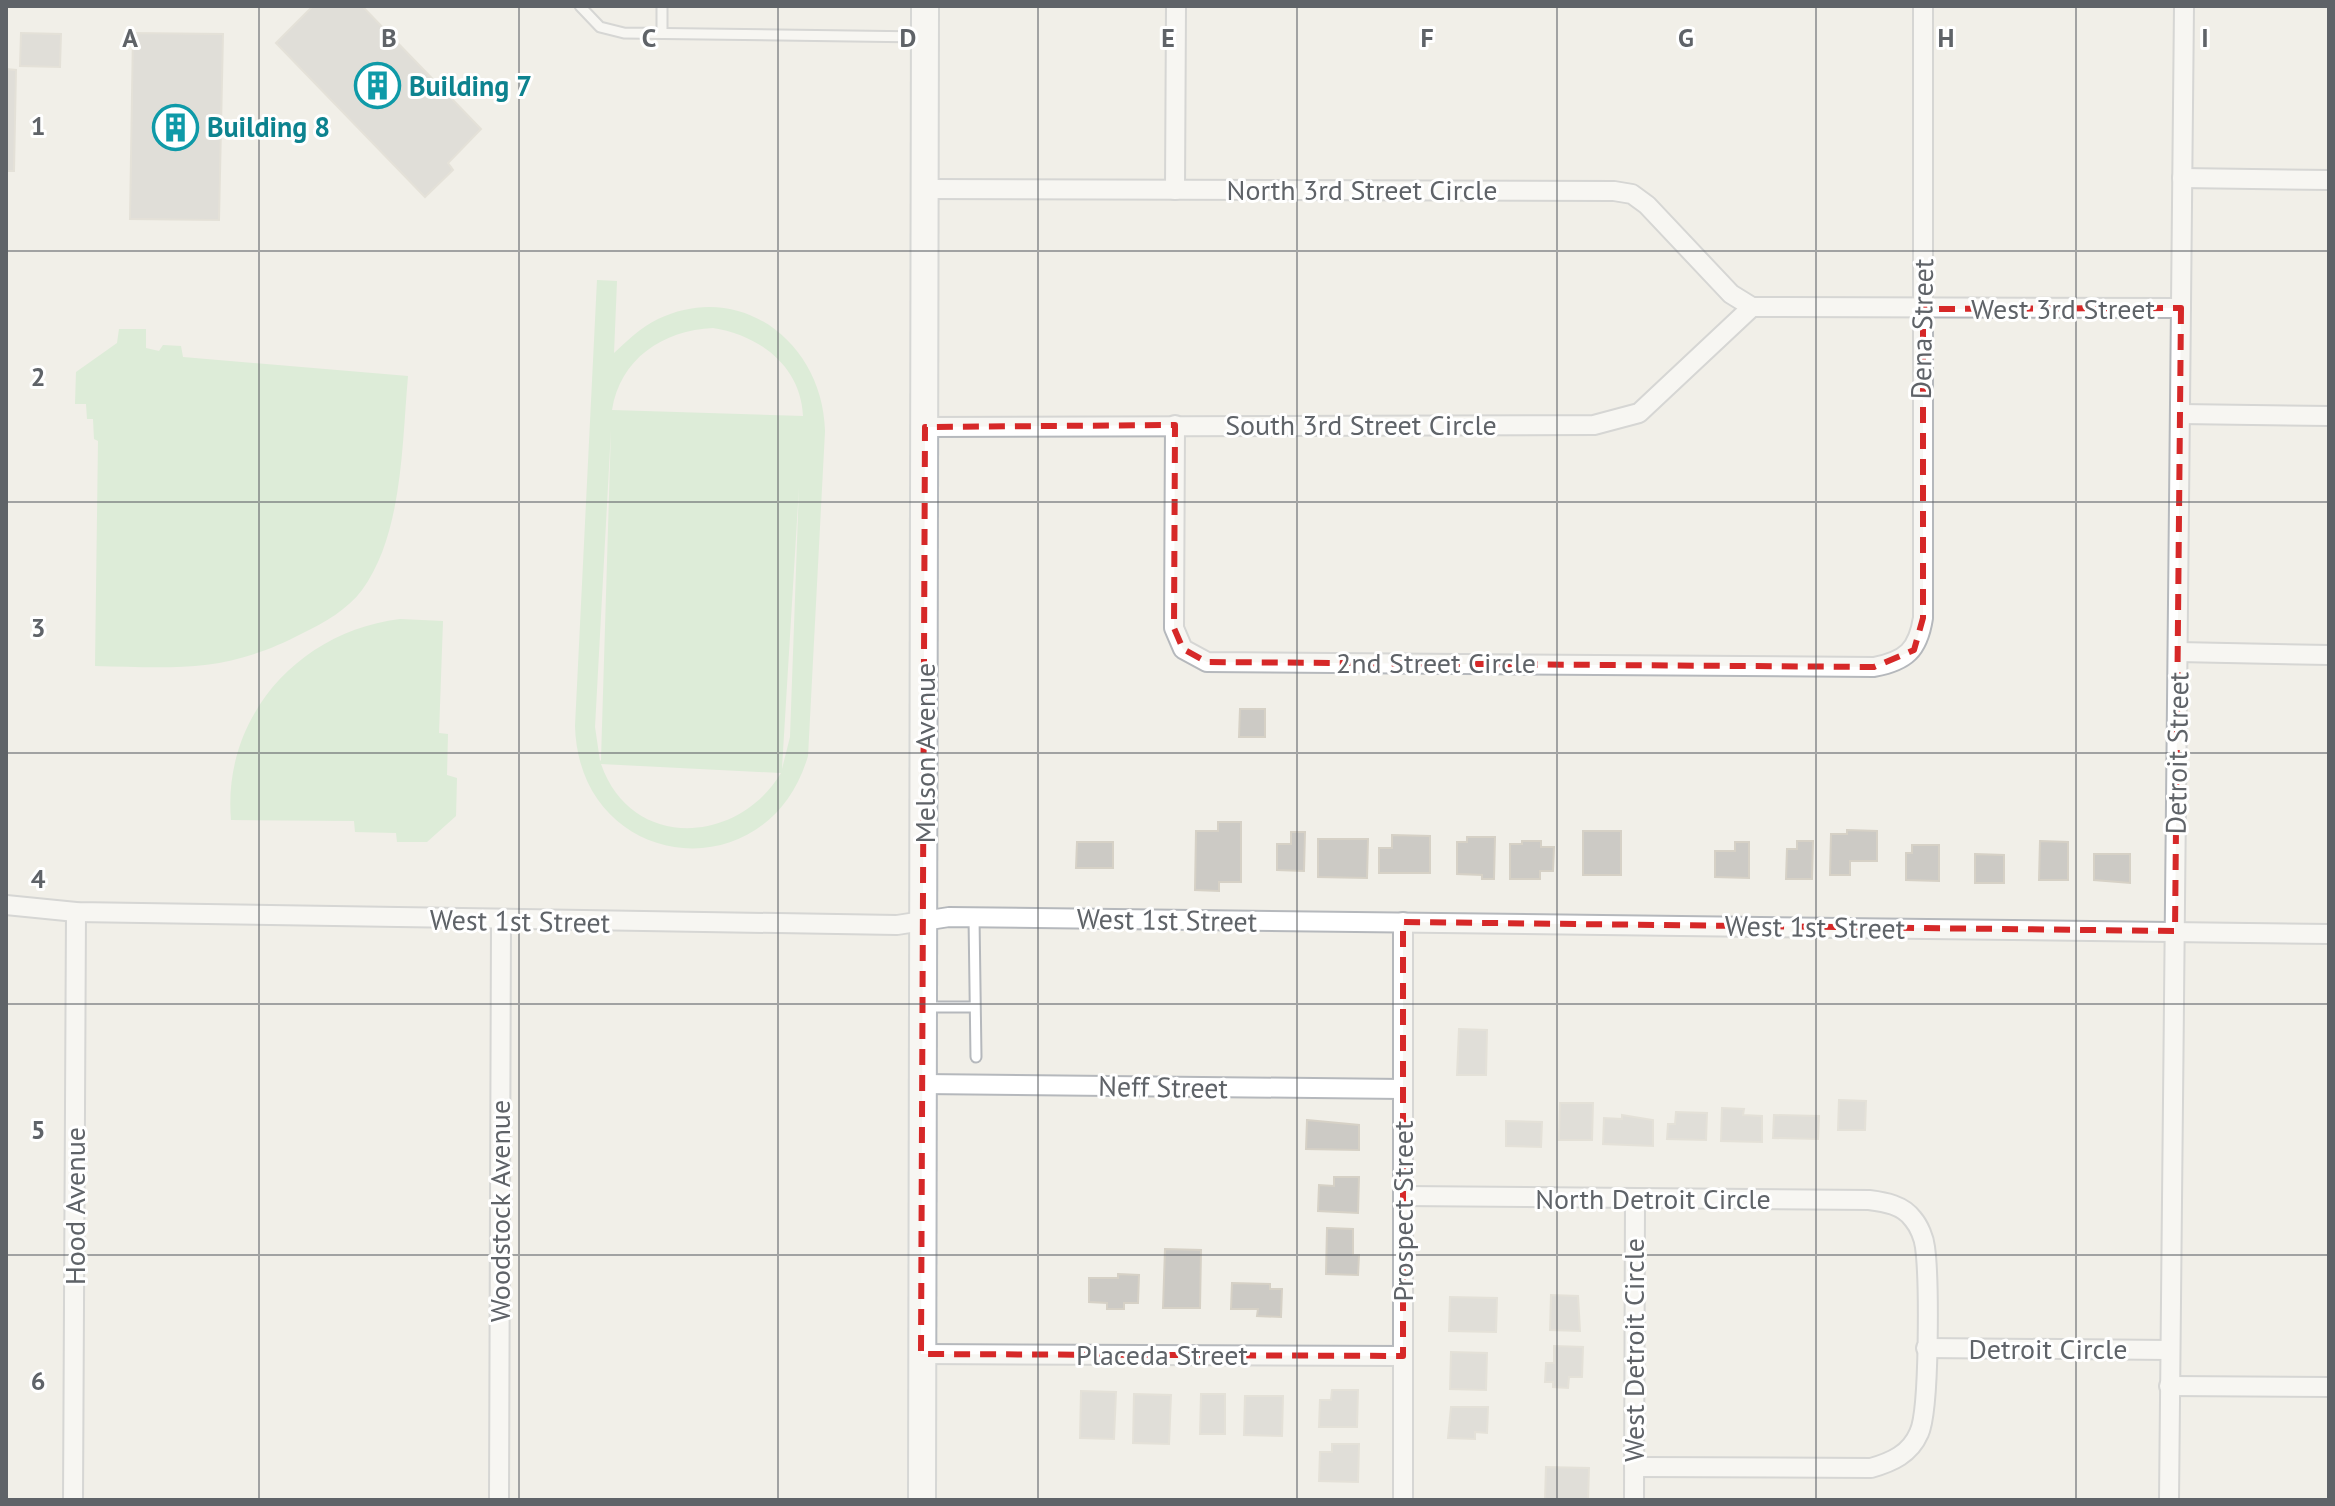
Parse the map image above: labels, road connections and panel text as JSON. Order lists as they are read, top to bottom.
{
  "streets": {
    "street": [
      "North 3rd Street Circle",
      "West 3rd Street",
      "Dena Street",
      "South 3rd Street Circle",
      "2nd Street Circle",
      "Melson Avenue",
      "Detroit Street",
      "West 1st Street",
      "Neff Street",
      "North Detroit Circle",
      "Hood Avenue",
      "Woodstock Avenue",
      "Prospect Street",
      "Detroit Circle",
      "West Detroit Circle",
      "Placeda Street"
    ]
  },
  "crossings": [
    ["North 3rd Street Circle", "West 3rd Street"],
    ["North 3rd Street Circle", "South 3rd Street Circle"],
    ["North 3rd Street Circle", "Melson Avenue"],
    ["West 3rd Street", "Dena Street"],
    ["West 3rd Street", "South 3rd Street Circle"],
    ["West 3rd Street", "Detroit Street"],
    ["Dena Street", "2nd Street Circle"],
    ["South 3rd Street Circle", "2nd Street Circle"],
    ["South 3rd Street Circle", "Melson Avenue"],
    ["Melson Avenue", "West 1st Street"],
    ["Melson Avenue", "Neff Street"],
    ["Melson Avenue", "Placeda Street"],
    ["Detroit Street", "West 1st Street"],
    ["Detroit Street", "Detroit Circle"],
    ["West 1st Street", "Hood Avenue"],
    ["West 1st Street", "Woodstock Avenue"],
    ["West 1st Street", "Prospect Street"],
    ["Neff Street", "Prospect Street"],
    ["North Detroit Circle", "Prospect Street"],
    ["North Detroit Circle", "Detroit Circle"],
    ["North Detroit Circle", "West Detroit Circle"],
    ["Prospect Street", "Placeda Street"]
  ],
  "places": {
    "building": ["Building 7", "Building 8"]
  },
  "grid": {
    "columns": [
      "A",
      "B",
      "C",
      "D",
      "E",
      "F",
      "G",
      "H",
      "I"
    ],
    "rows": [
      "1",
      "2",
      "3",
      "4",
      "5",
      "6"
    ]
  }
}
